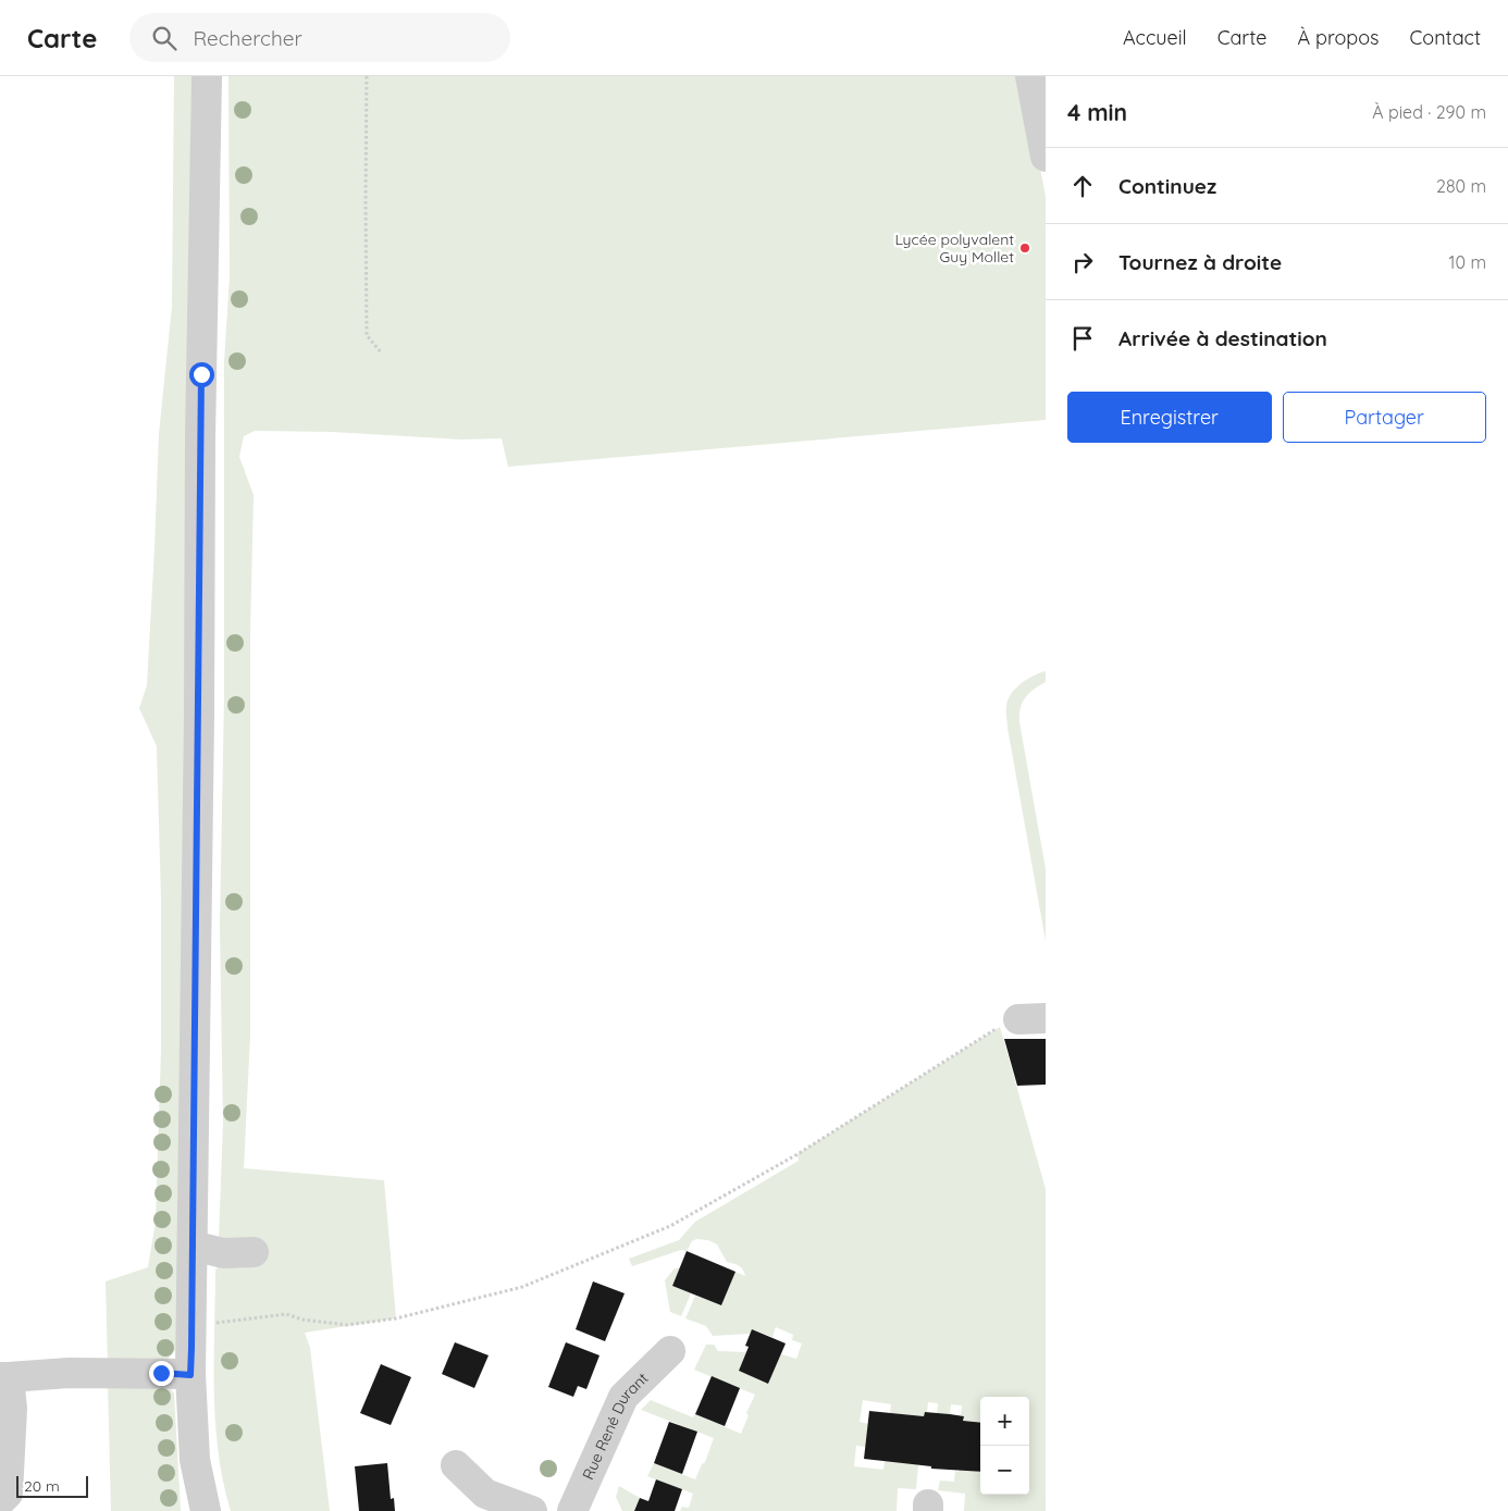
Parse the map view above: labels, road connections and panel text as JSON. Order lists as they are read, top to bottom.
{
  "streets": {
    "street": ["Rue René Durant"]
  },
  "places": ["Lycée polyvalent Guy Mollet"],
  "scale_bar": "20 m",
  "page": {
    "header": "Carte",
    "search": "Rechercher",
    "nav": [
      "Accueil",
      "Carte",
      "À propos",
      "Contact"
    ],
    "heading": ["4 min", "À pied · 290 m"],
    "list": [
      ["Continuez", "280 m"],
      ["Tournez à droite", "10 m"],
      "Arrivée à destination"
    ],
    "buttons": ["Enregistrer", "Partager"],
    "map_buttons": ["+", "−"],
    "scale": "20 m"
  }
}
